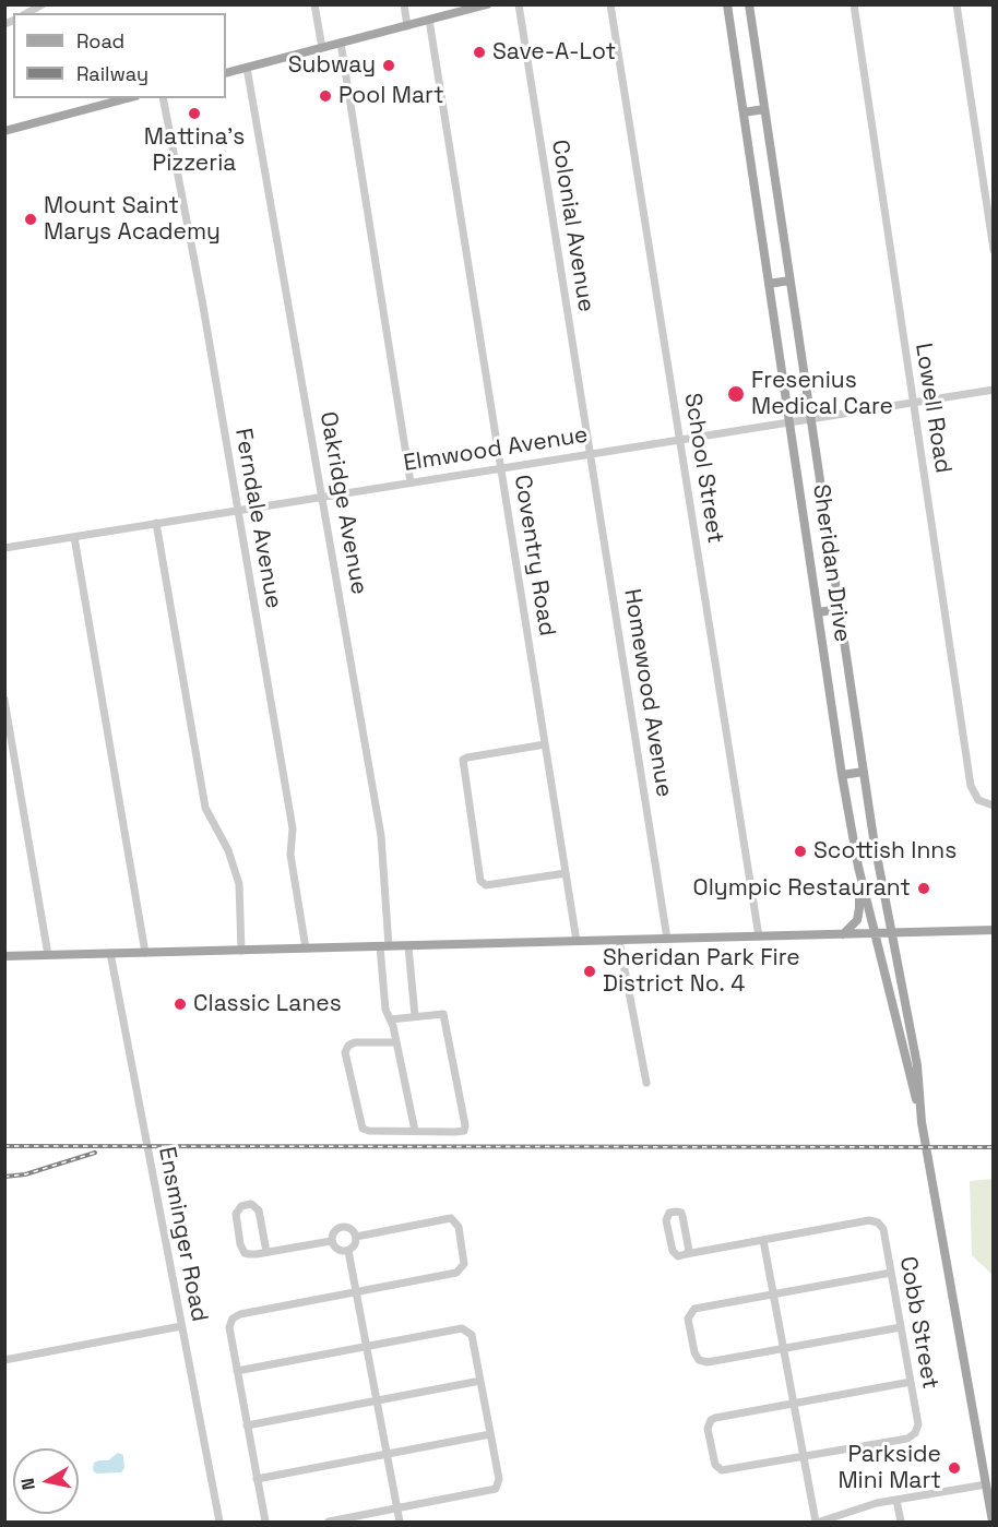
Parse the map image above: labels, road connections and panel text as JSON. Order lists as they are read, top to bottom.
{
  "streets": {
    "main road": ["Sheridan Drive"],
    "street": [
      "Colonial Avenue",
      "Lowell Road",
      "Elmwood Avenue",
      "School Street",
      "Oakridge Avenue",
      "Ferndale Avenue",
      "Coventry Road",
      "Homewood Avenue",
      "Ensminger Road",
      "Cobb Street"
    ]
  },
  "crossings": [
    ["Colonial Avenue", "Elmwood Avenue"],
    ["Colonial Avenue", "Homewood Avenue"],
    ["Lowell Road", "Elmwood Avenue"],
    ["Elmwood Avenue", "School Street"],
    ["Elmwood Avenue", "Oakridge Avenue"],
    ["Elmwood Avenue", "Ferndale Avenue"],
    ["Elmwood Avenue", "Coventry Road"],
    ["Elmwood Avenue", "Sheridan Drive"],
    ["Elmwood Avenue", "Homewood Avenue"]
  ],
  "places": [
    "Save-A-Lot",
    "Subway",
    "Pool Mart",
    "Mattina's Pizzeria",
    "Mount Saint Marys Academy",
    "Fresenius Medical Care",
    "Scottish Inns",
    "Olympic Restaurant",
    "Sheridan Park Fire District No. 4",
    "Classic Lanes",
    "Parkside Mini Mart"
  ],
  "legend": ["Road", "Railway"],
  "north": "left"
}
